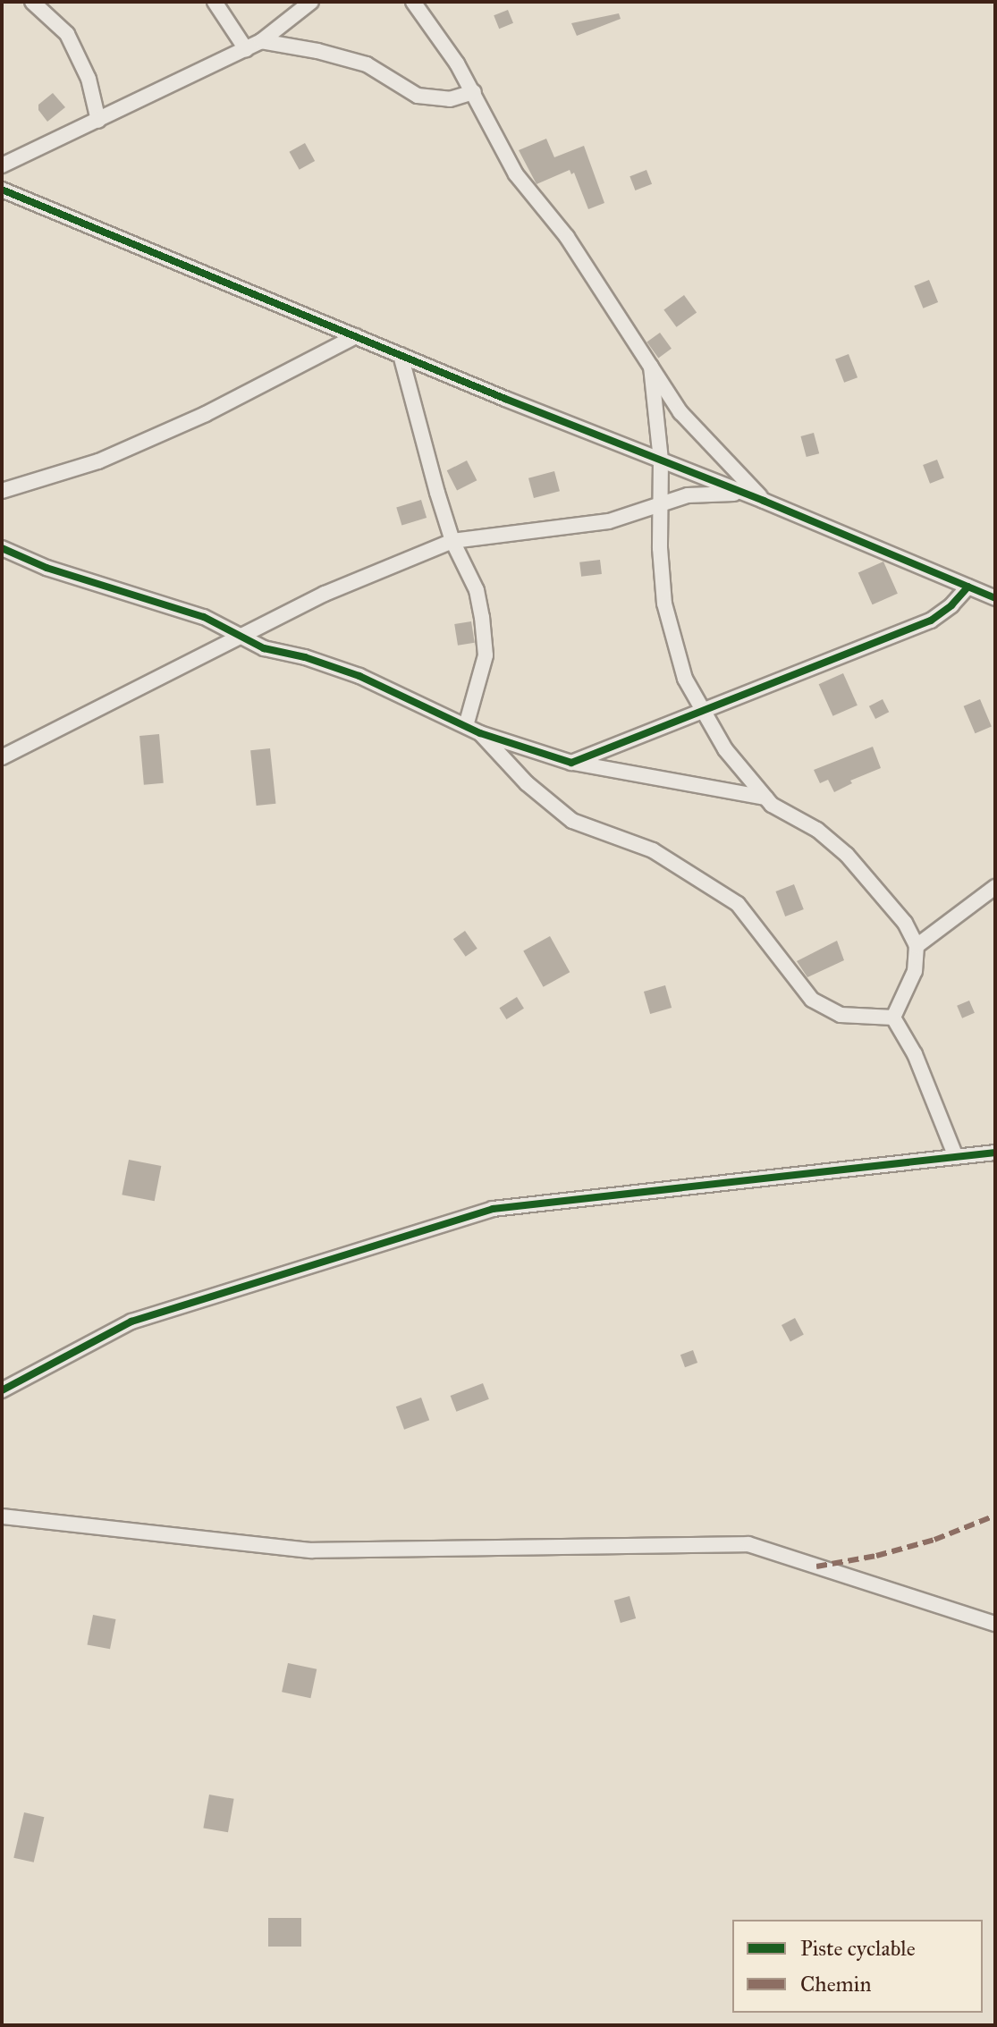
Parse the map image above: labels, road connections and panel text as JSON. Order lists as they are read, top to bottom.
{
  "legend": ["Piste cyclable", "Chemin"]
}
